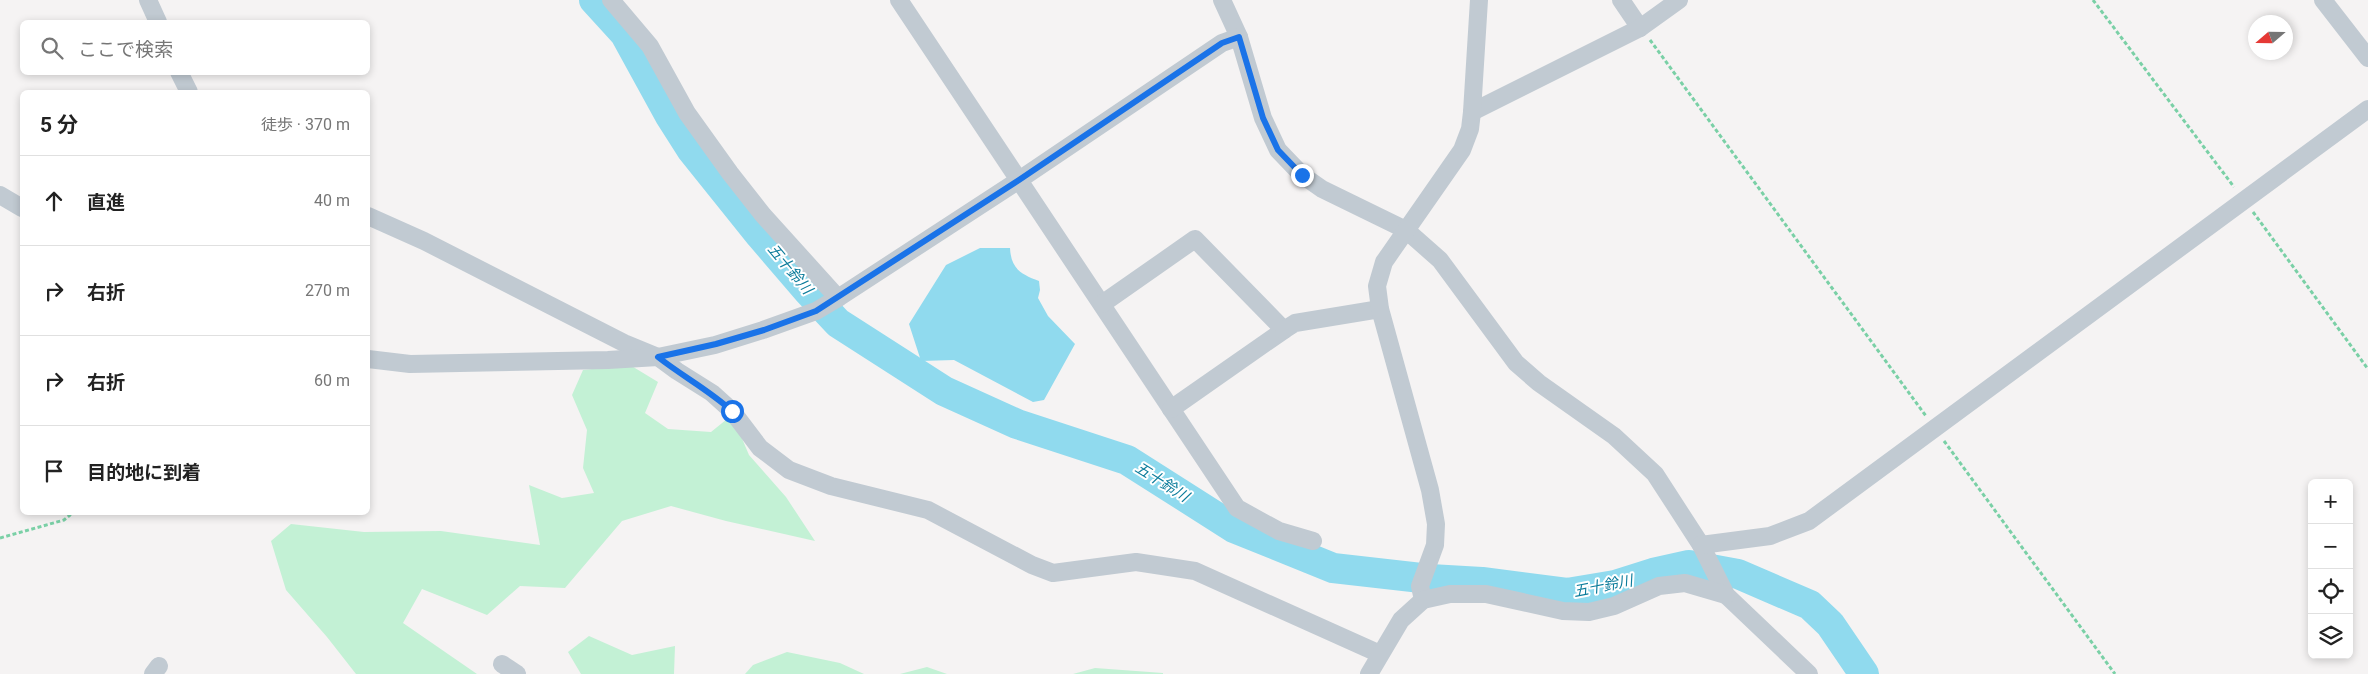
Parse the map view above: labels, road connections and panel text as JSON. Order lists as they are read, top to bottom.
{
  "water": ["五十鈴川"],
  "north": "left",
  "page": {
    "search": "ここで検索",
    "heading": ["5 分", "徒歩 · 370 m"],
    "list": [
      ["直進", "40 m"],
      ["右折", "270 m"],
      ["右折", "60 m"],
      "目的地に到着"
    ],
    "map_buttons": ["+", "−"]
  }
}
